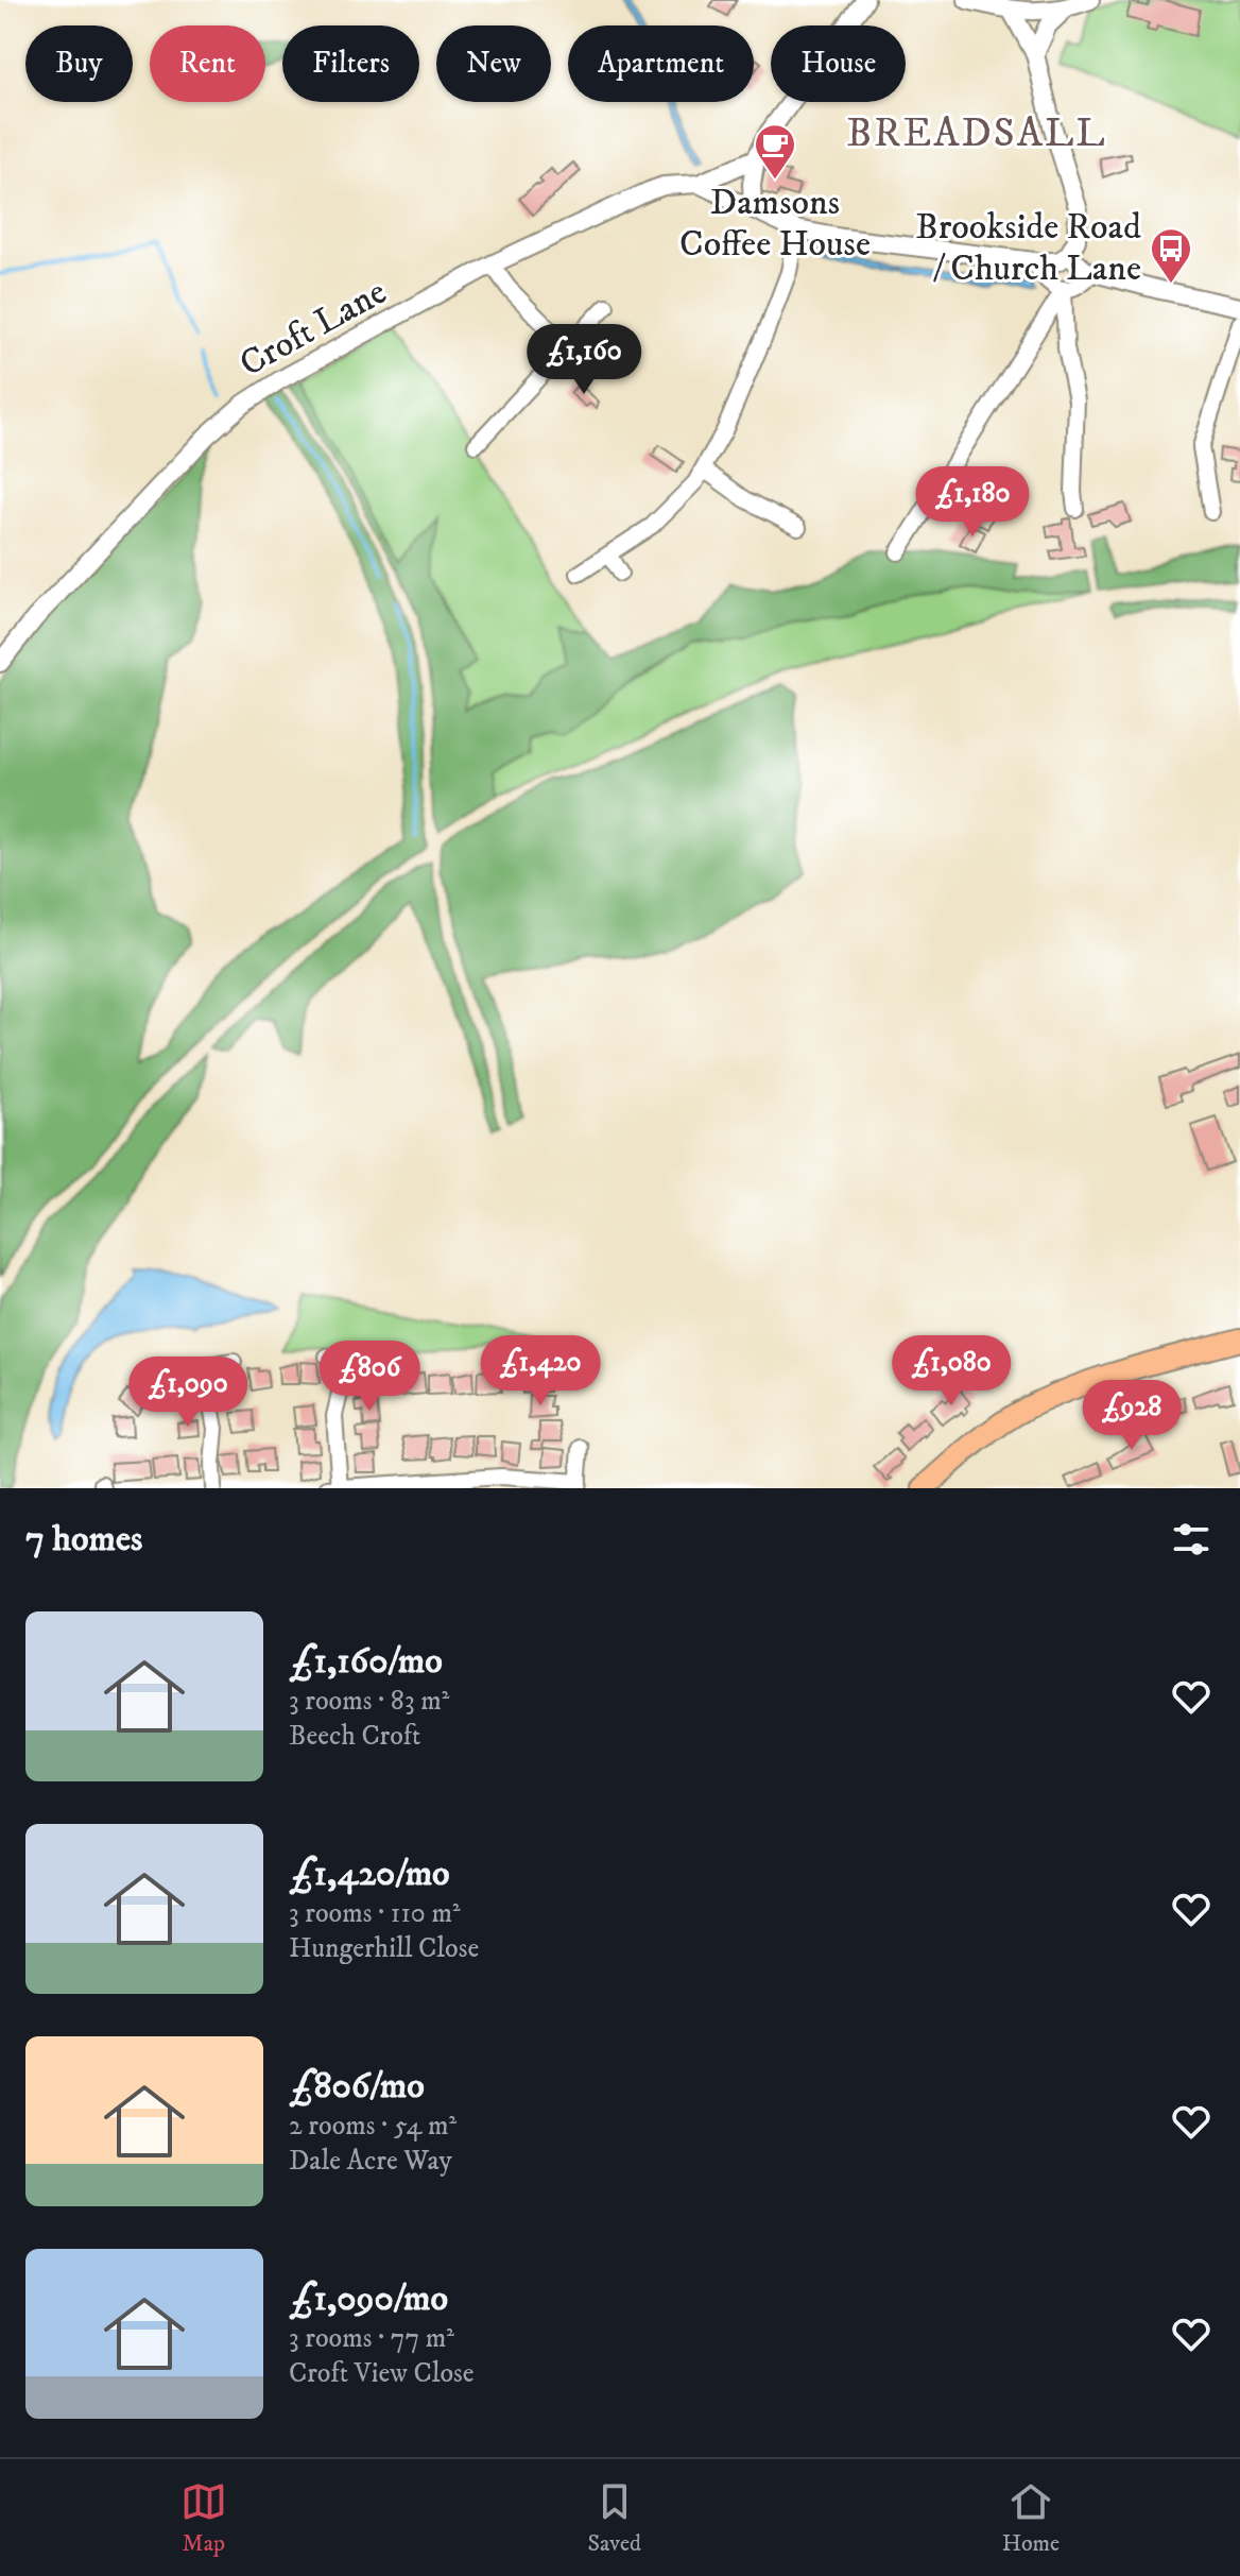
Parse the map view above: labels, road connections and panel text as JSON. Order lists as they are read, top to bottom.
{
  "streets": {
    "street": ["Croft Lane"]
  },
  "districts": ["BREADSALL"],
  "places": {
    "cafe": ["Damsons Coffee House"],
    "bus stop": ["Brookside Road / Church Lane"]
  },
  "page": {
    "chip": [
      "Buy",
      "Rent",
      "Filters",
      "New",
      "Apartment",
      "House"
    ],
    "price": [
      "£1,160",
      "£1,180",
      "£1,420",
      "£1,080",
      "£806",
      "£1,090",
      "£928"
    ],
    "heading": "7 homes",
    "list": [
      {
        "name": "£1,160/mo",
        "note": "3 rooms · 83 m² · Beech Croft"
      },
      {
        "name": "£1,420/mo",
        "note": "3 rooms · 110 m² · Hungerhill Close"
      },
      {
        "name": "£806/mo",
        "note": "2 rooms · 54 m² · Dale Acre Way"
      },
      {
        "name": "£1,090/mo",
        "note": "3 rooms · 77 m² · Croft View Close"
      }
    ],
    "tabs": ["Map", "Saved", "Home"]
  }
}
